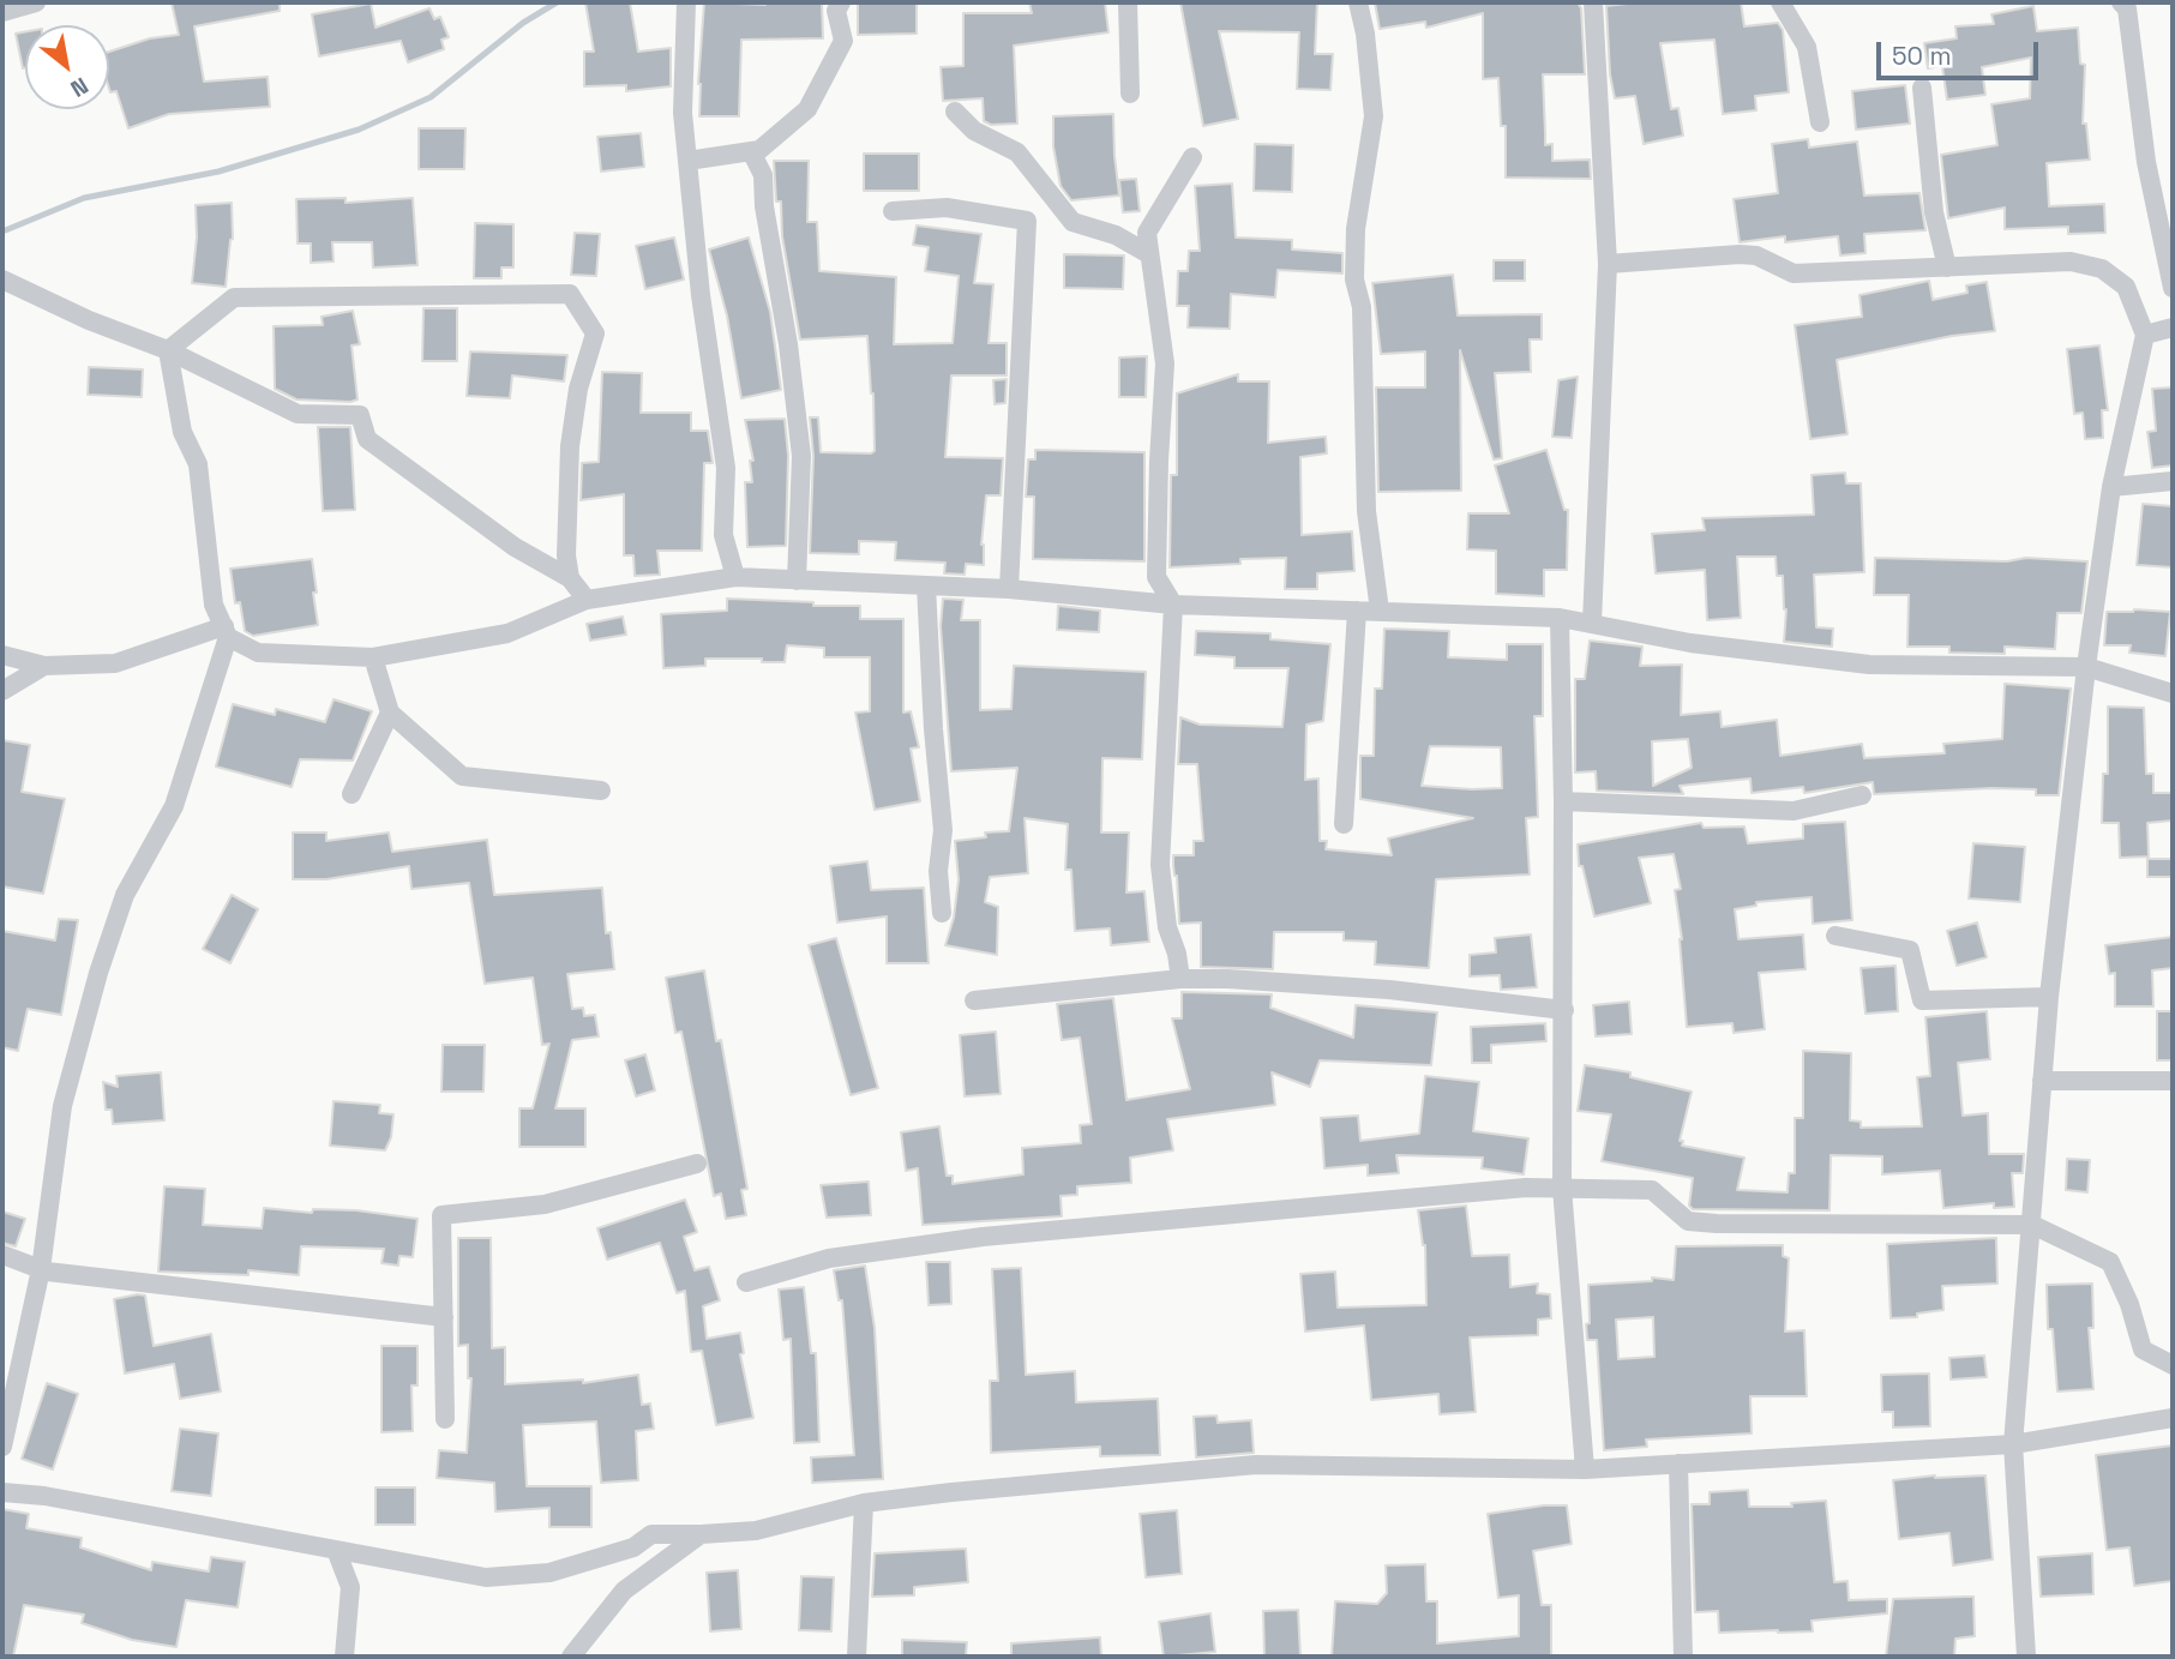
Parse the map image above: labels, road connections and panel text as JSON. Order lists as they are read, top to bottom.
{
  "scale_bar": "50 m",
  "north": "bottom right"
}
